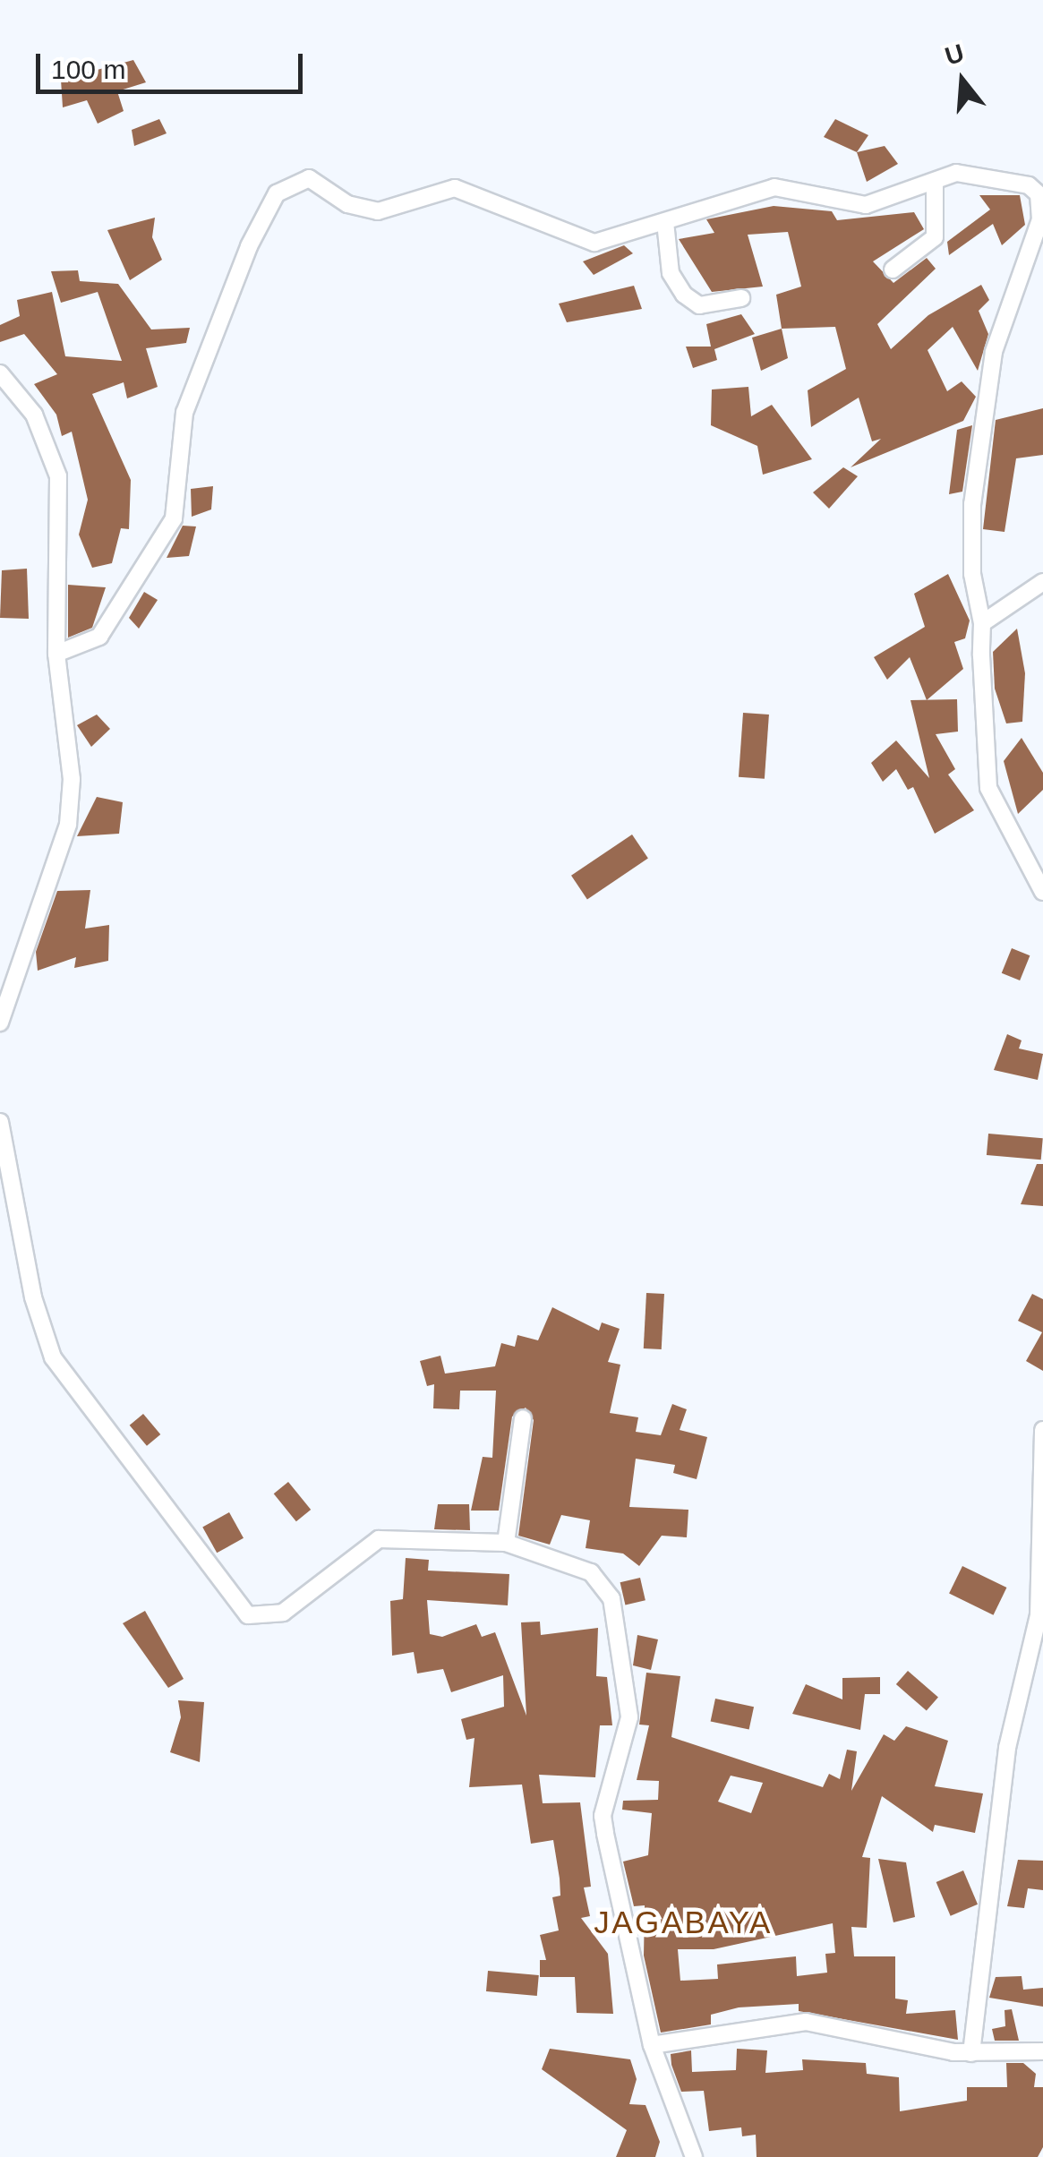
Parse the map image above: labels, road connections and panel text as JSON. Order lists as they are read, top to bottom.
{
  "districts": ["JAGABAYA"],
  "scale_bar": "100 m",
  "north": "top"
}
